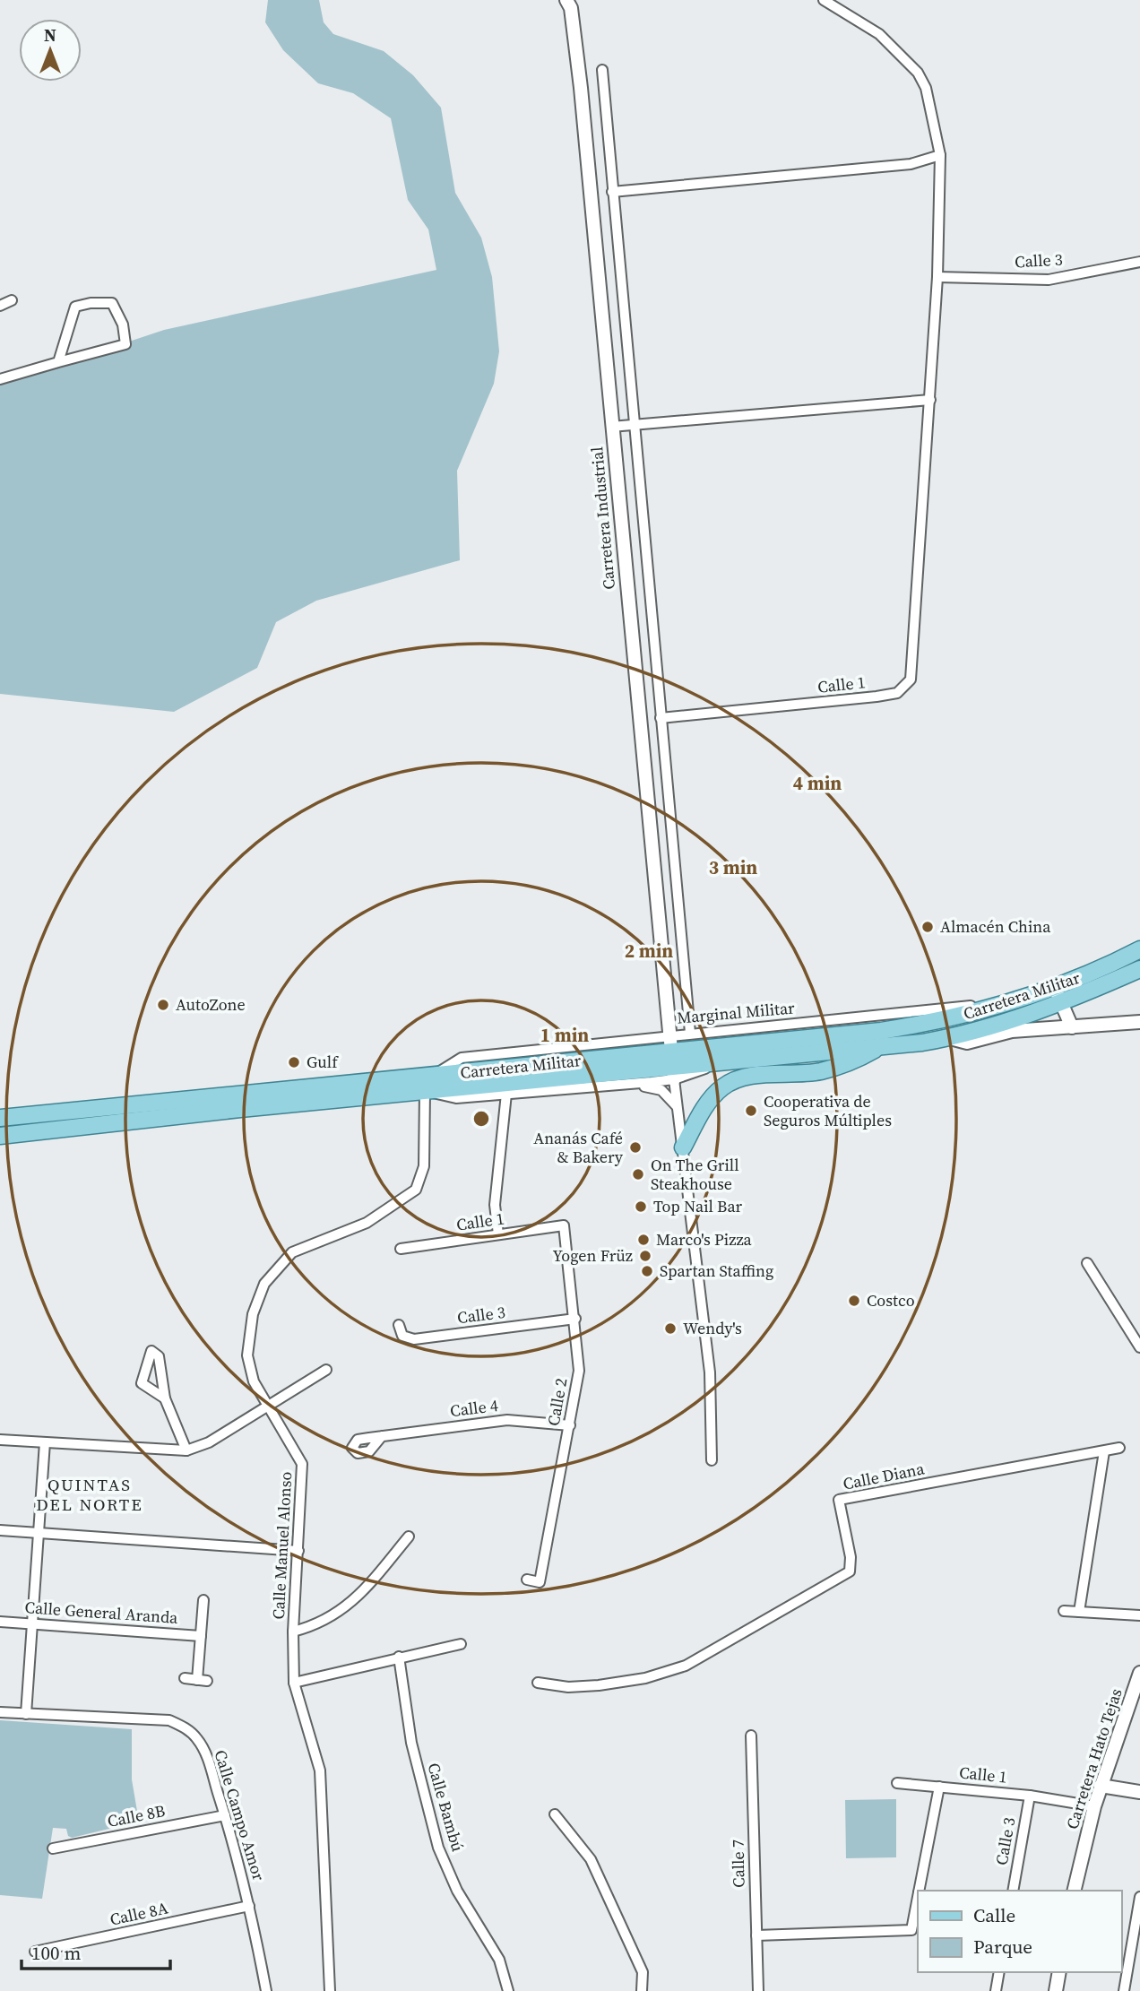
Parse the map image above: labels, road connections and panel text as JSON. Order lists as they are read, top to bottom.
{
  "streets": {
    "main road": ["Carretera Militar"],
    "street": [
      "Calle 3",
      "Carretera Industrial",
      "Calle 1",
      "Marginal Militar",
      "Calle 2",
      "Calle 4",
      "Calle Diana",
      "Calle Manuel Alonso",
      "Calle General Aranda",
      "Carretera Hato Tejas",
      "Calle Bambú",
      "Calle Campo Amor",
      "Calle 8B",
      "Calle 7",
      "Calle 8A"
    ]
  },
  "crossings": [
    ["Calle 3", "Calle 1"],
    ["Calle 3", "Calle 2"],
    ["Carretera Industrial", "Carretera Militar"],
    ["Carretera Industrial", "Marginal Militar"],
    ["Calle 1", "Calle 2"],
    ["Calle 1", "Carretera Hato Tejas"],
    ["Calle 1", "Calle 7"],
    ["Carretera Militar", "Marginal Militar"],
    ["Carretera Militar", "Calle Manuel Alonso"],
    ["Calle 2", "Calle 4"],
    ["Calle Campo Amor", "Calle 8B"],
    ["Calle Campo Amor", "Calle 8A"]
  ],
  "districts": ["QUINTAS DEL NORTE"],
  "places": [
    "Almacén China",
    "AutoZone",
    "Gulf",
    "Cooperativa de Seguros Múltiples",
    "Ananás Café & Bakery",
    "On The Grill Steakhouse",
    "Top Nail Bar",
    "Marco's Pizza",
    "Yogen Früz",
    "Spartan Staffing",
    "Costco",
    "Wendy's"
  ],
  "legend": ["Calle", "Parque"],
  "scale_bar": "100 m",
  "north": "top",
  "rings": [
    "4 min",
    "3 min",
    "2 min",
    "1 min"
  ]
}
